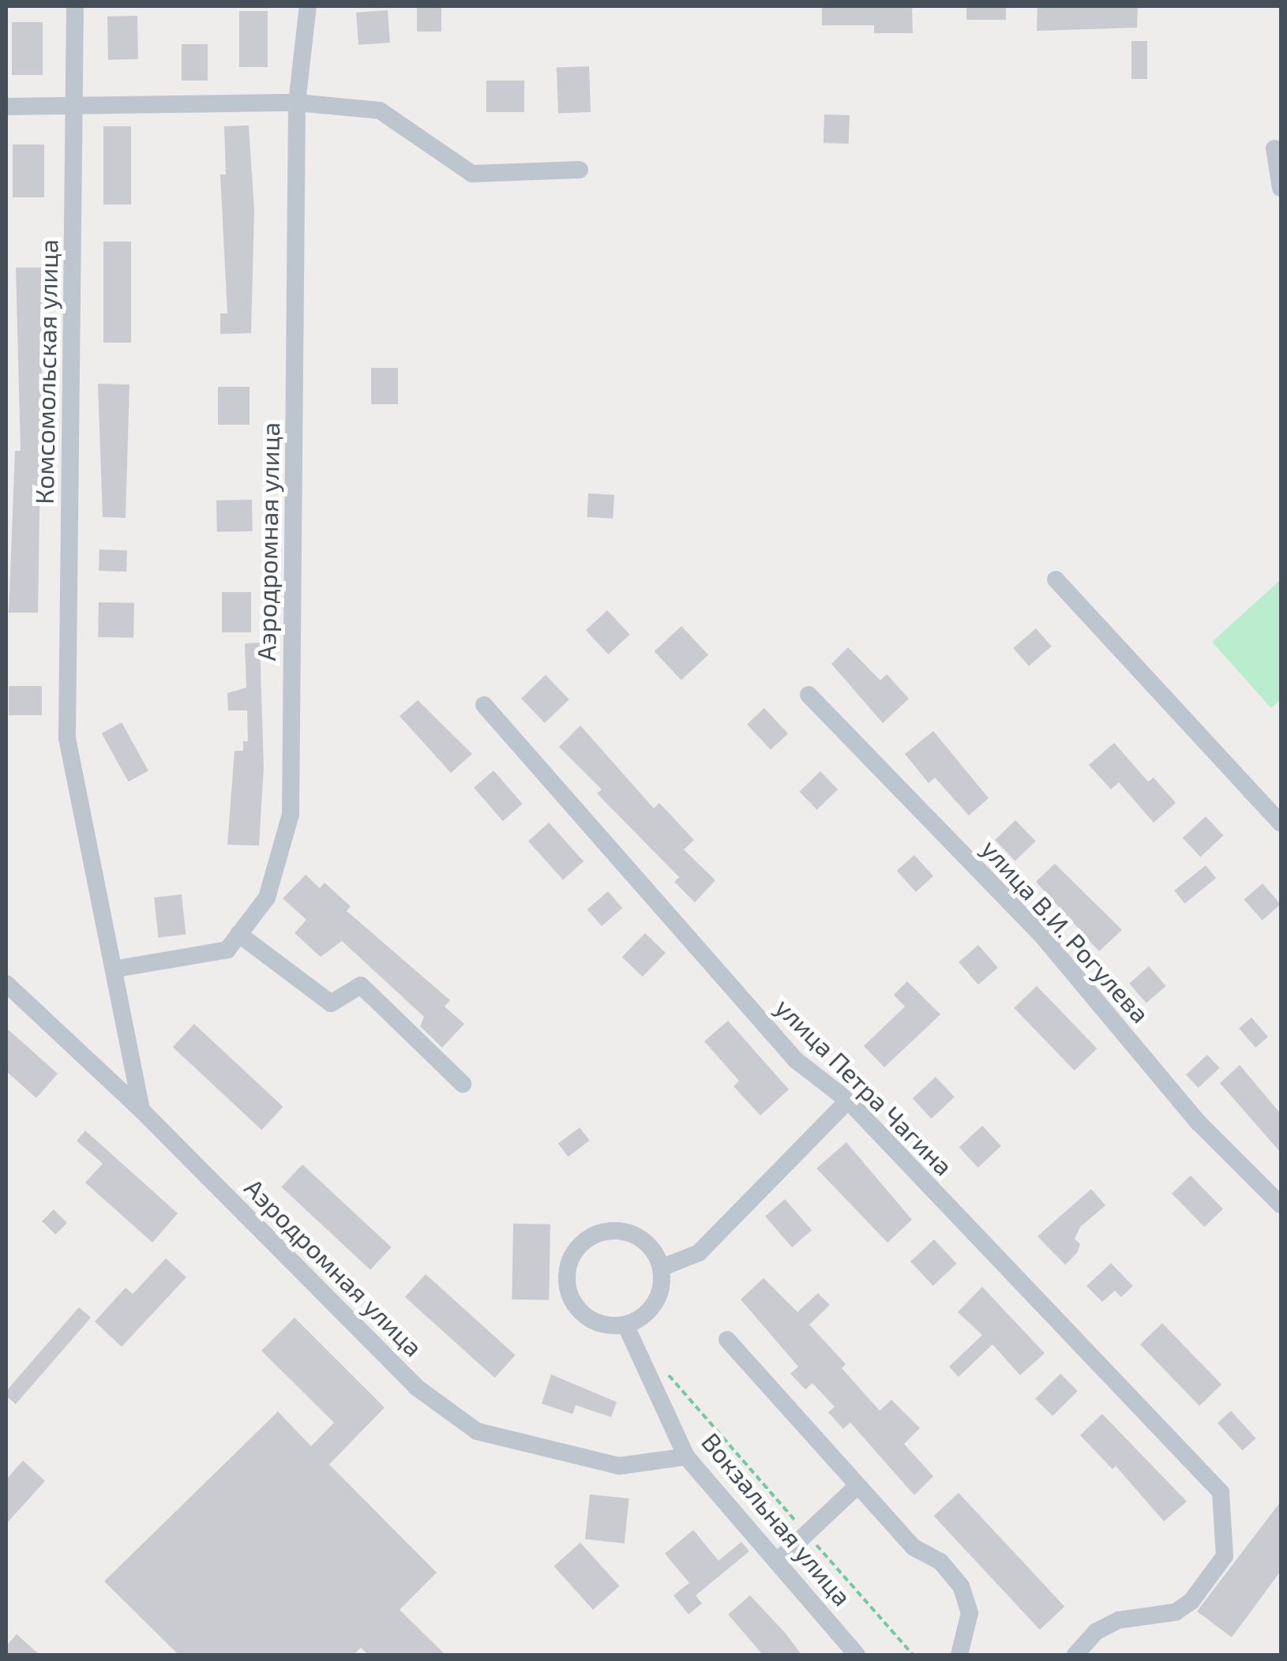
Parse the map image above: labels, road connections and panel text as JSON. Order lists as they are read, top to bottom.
{
  "streets": {
    "street": [
      "Комсомольская улица",
      "Аэродромная улица",
      "улица В.И. Рогулева",
      "улица Петра Чагина",
      "Вокзальная улица"
    ]
  },
  "crossings": [
    ["Комсомольская улица", "Аэродромная улица"],
    ["Аэродромная улица", "Вокзальная улица"]
  ]
}
